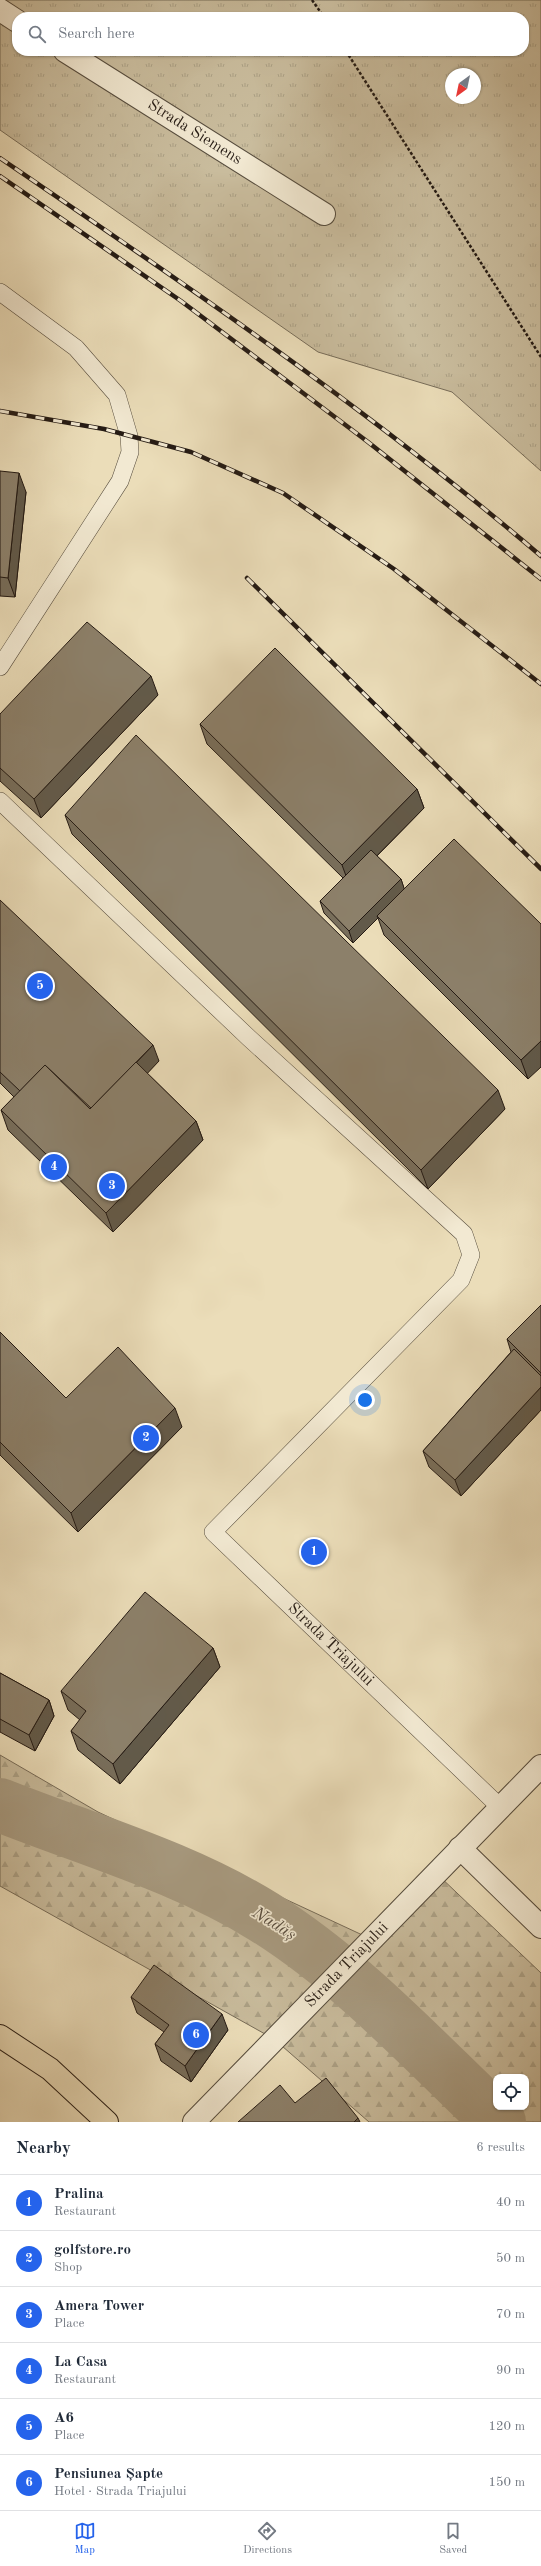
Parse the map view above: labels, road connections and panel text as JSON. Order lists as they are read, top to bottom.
{
  "streets": {
    "street": ["Strada Siemens", "Strada Triajului"]
  },
  "water": ["Nadăș"],
  "north": "bottom left",
  "page": {
    "search": "Search here",
    "pins": [
      "5",
      "4",
      "3",
      "2",
      "1",
      "6"
    ],
    "heading": ["Nearby", "6 results"],
    "list": [
      {
        "mark": "1",
        "name": "Pralina",
        "note": "Restaurant",
        "value": "40 m"
      },
      {
        "mark": "2",
        "name": "golfstore.ro",
        "note": "Shop",
        "value": "50 m"
      },
      {
        "mark": "3",
        "name": "Amera Tower",
        "note": "Place",
        "value": "70 m"
      },
      {
        "mark": "4",
        "name": "La Casa",
        "note": "Restaurant",
        "value": "90 m"
      },
      {
        "mark": "5",
        "name": "A6",
        "note": "Place",
        "value": "120 m"
      },
      {
        "mark": "6",
        "name": "Pensiunea Șapte",
        "note": "Hotel · Strada Triajului",
        "value": "150 m"
      }
    ],
    "nav": ["Map", "Directions", "Saved"]
  }
}
